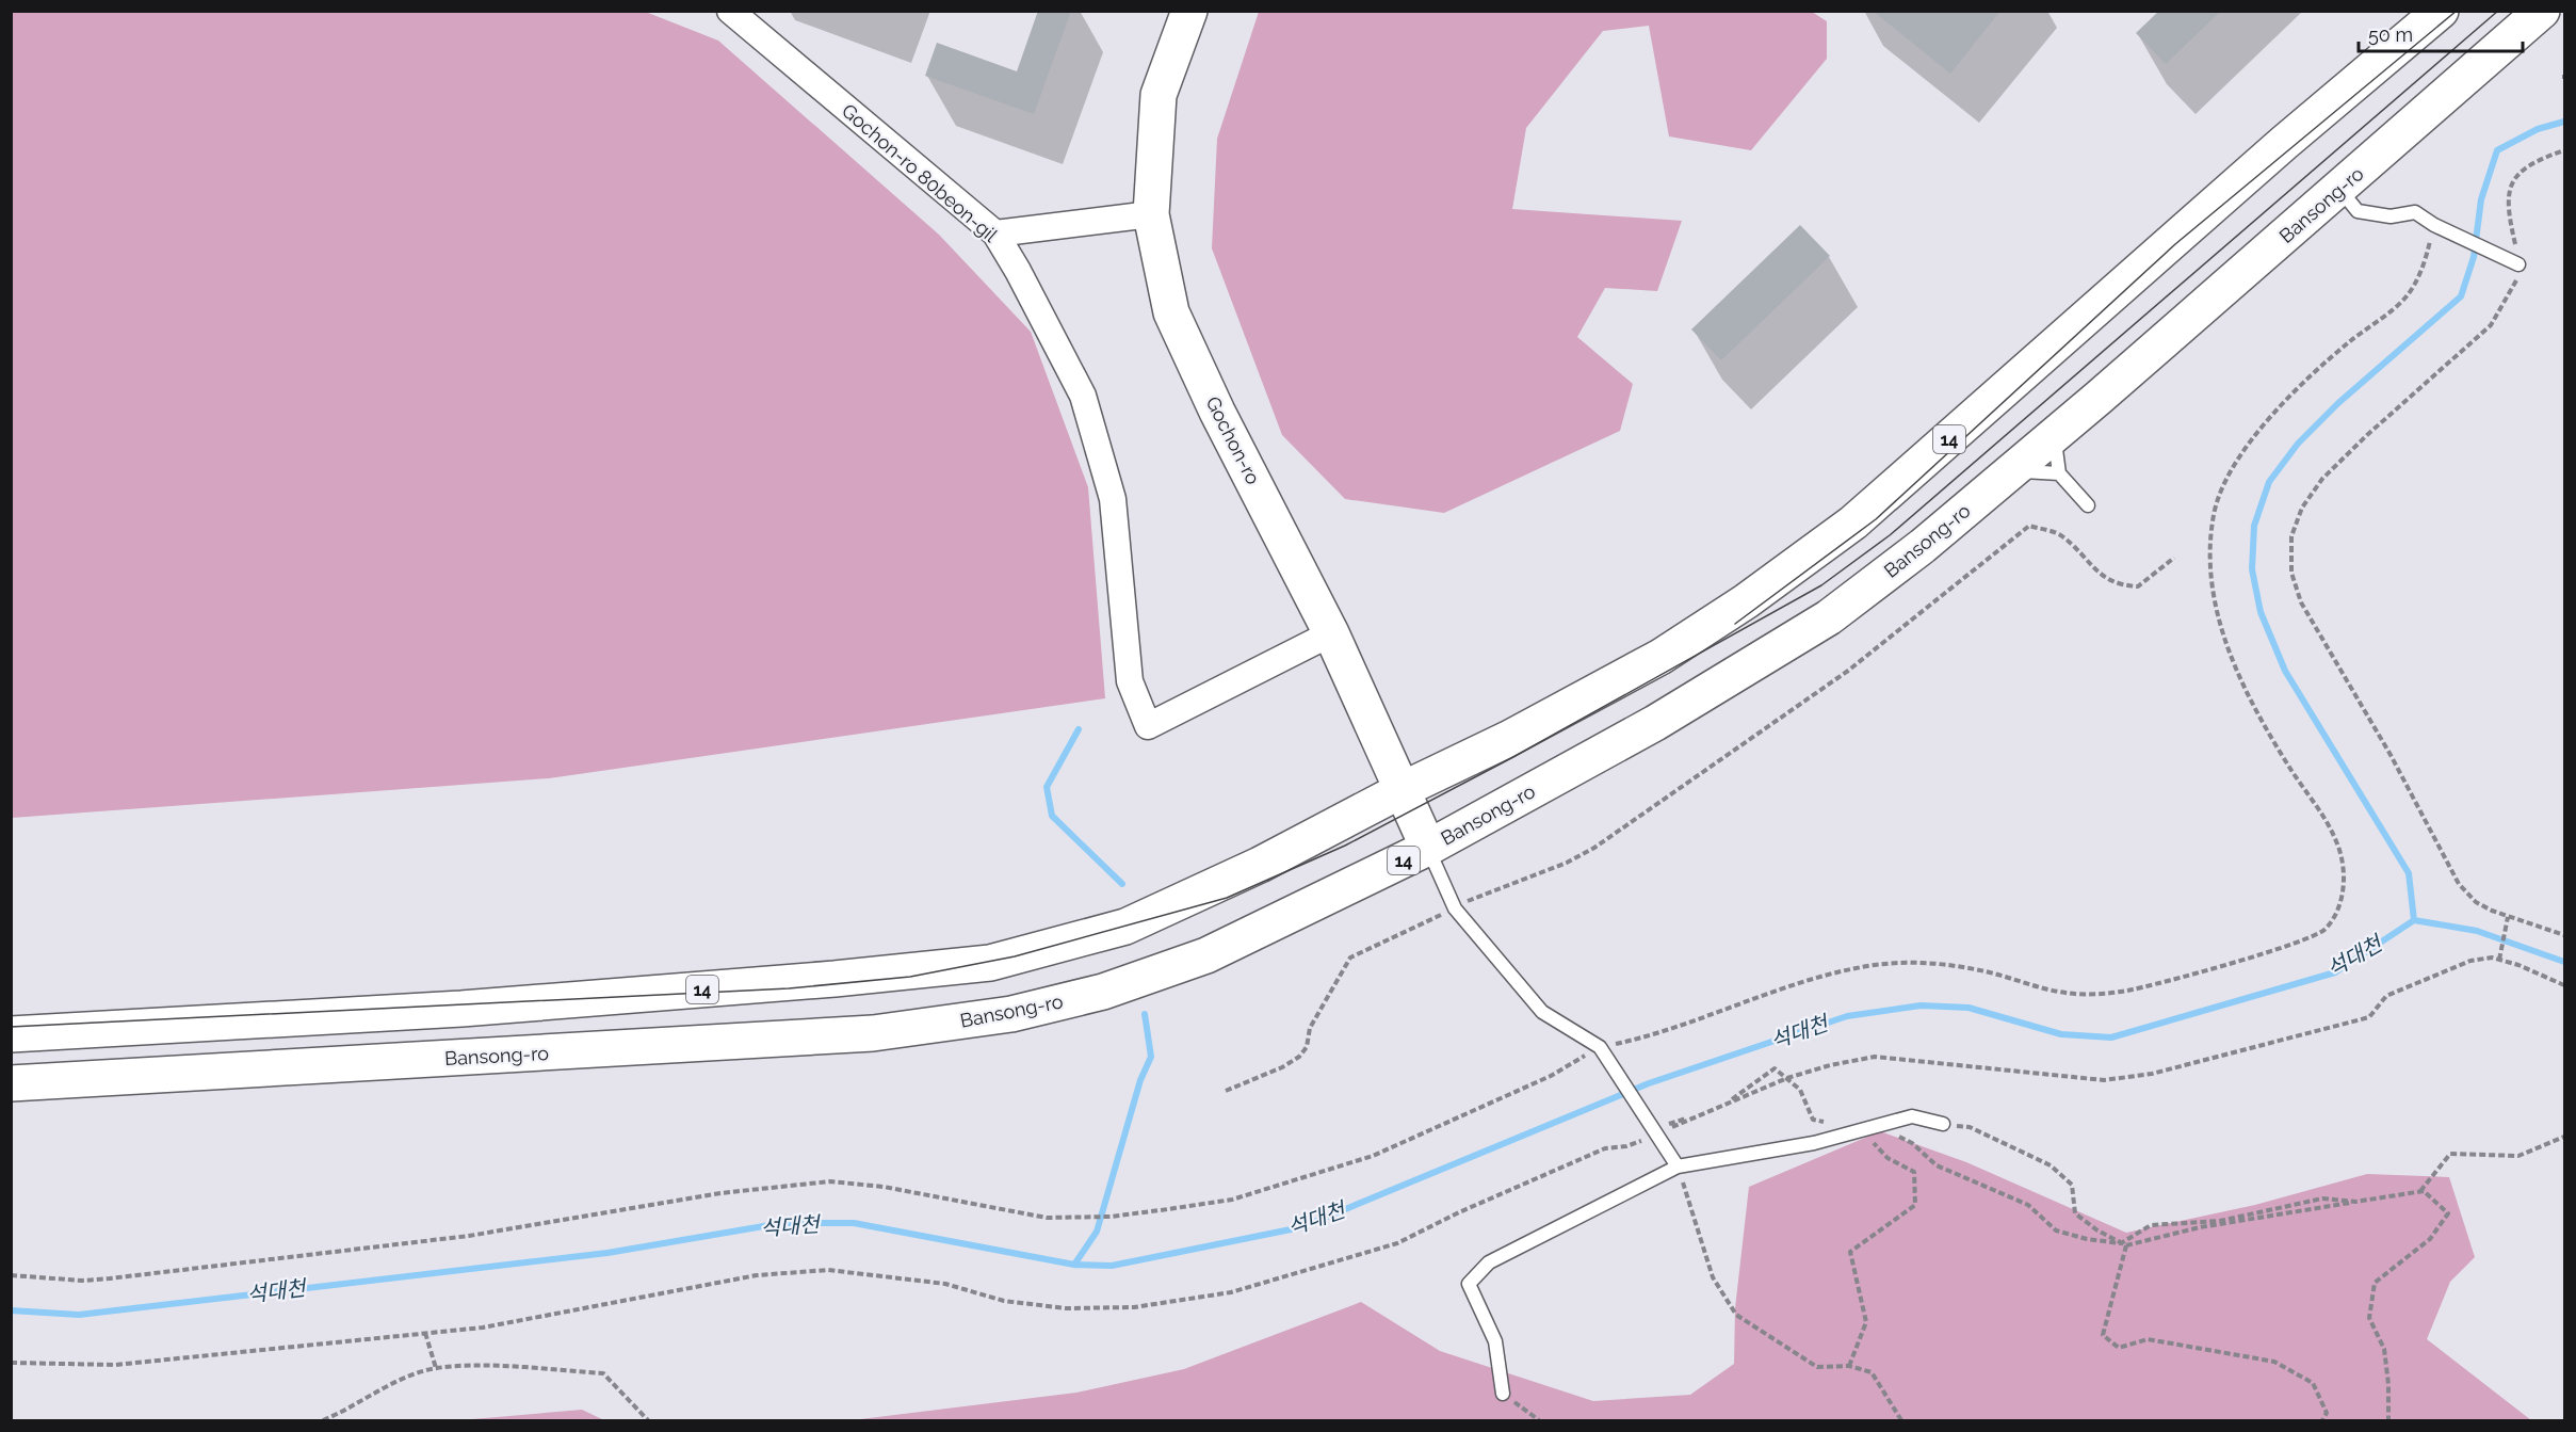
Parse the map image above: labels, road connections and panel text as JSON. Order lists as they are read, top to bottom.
{
  "streets": {
    "main road": ["Bansong-ro", "14", "Gochon-ro"],
    "street": ["Gochon-ro 80beon-gil"]
  },
  "crossings": [
    ["Gochon-ro 80beon-gil", "Gochon-ro"],
    ["Bansong-ro", "Gochon-ro"],
    ["14", "Gochon-ro"]
  ],
  "water": ["석대천"],
  "scale_bar": "50 m"
}
